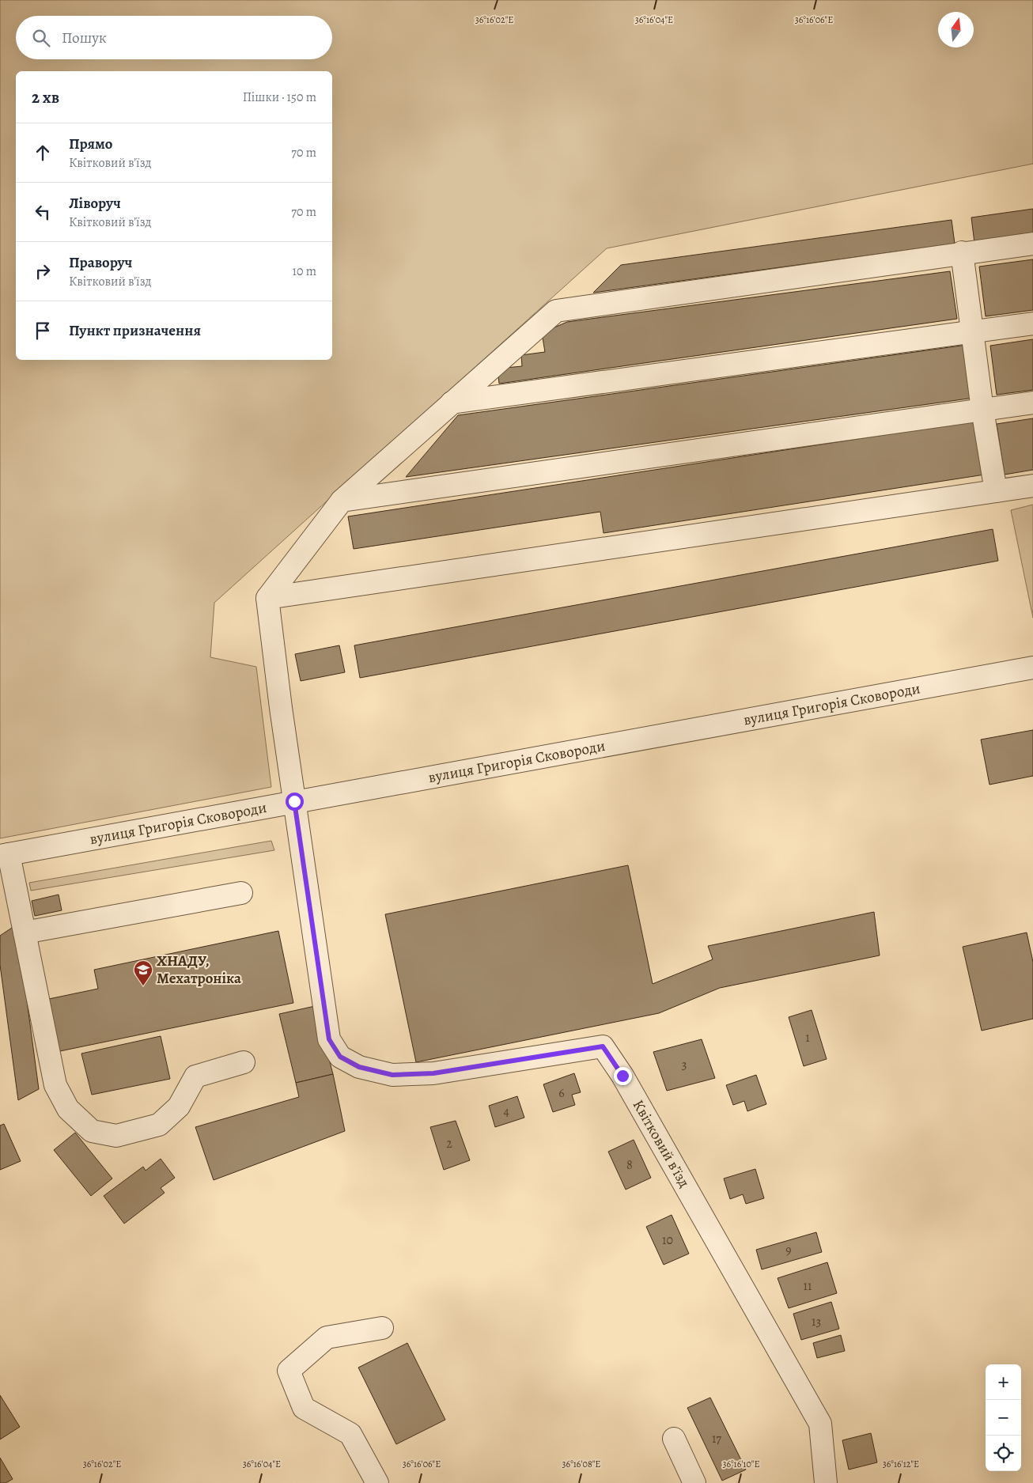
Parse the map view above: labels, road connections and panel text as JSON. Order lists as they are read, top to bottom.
{
  "streets": {
    "street": ["вулиця Григорія Сковороди", "Квітковий в’їзд"]
  },
  "crossings": [
    ["вулиця Григорія Сковороди", "Квітковий в’їзд"]
  ],
  "places": {
    "school or university": ["ХНАДУ, Мехатроніка"]
  },
  "house_numbers": [
    "1",
    "3",
    "6",
    "4",
    "2",
    "8",
    "10",
    "9",
    "11",
    "13",
    "17"
  ],
  "north": "top",
  "page": {
    "search": "Пошук",
    "heading": ["2 хв", "Пішки · 150 m"],
    "list": [
      ["Прямо", "Квітковий в’їзд", "70 m"],
      ["Ліворуч", "Квітковий в’їзд", "70 m"],
      ["Праворуч", "Квітковий в’їзд", "10 m"],
      "Пункт призначення"
    ],
    "map_buttons": ["+", "−"]
  },
  "coordinates": [
    "36°16'02\"E",
    "36°16'04\"E",
    "36°16'06\"E",
    "36°16'08\"E",
    "36°16'10\"E",
    "36°16'12\"E"
  ]
}
